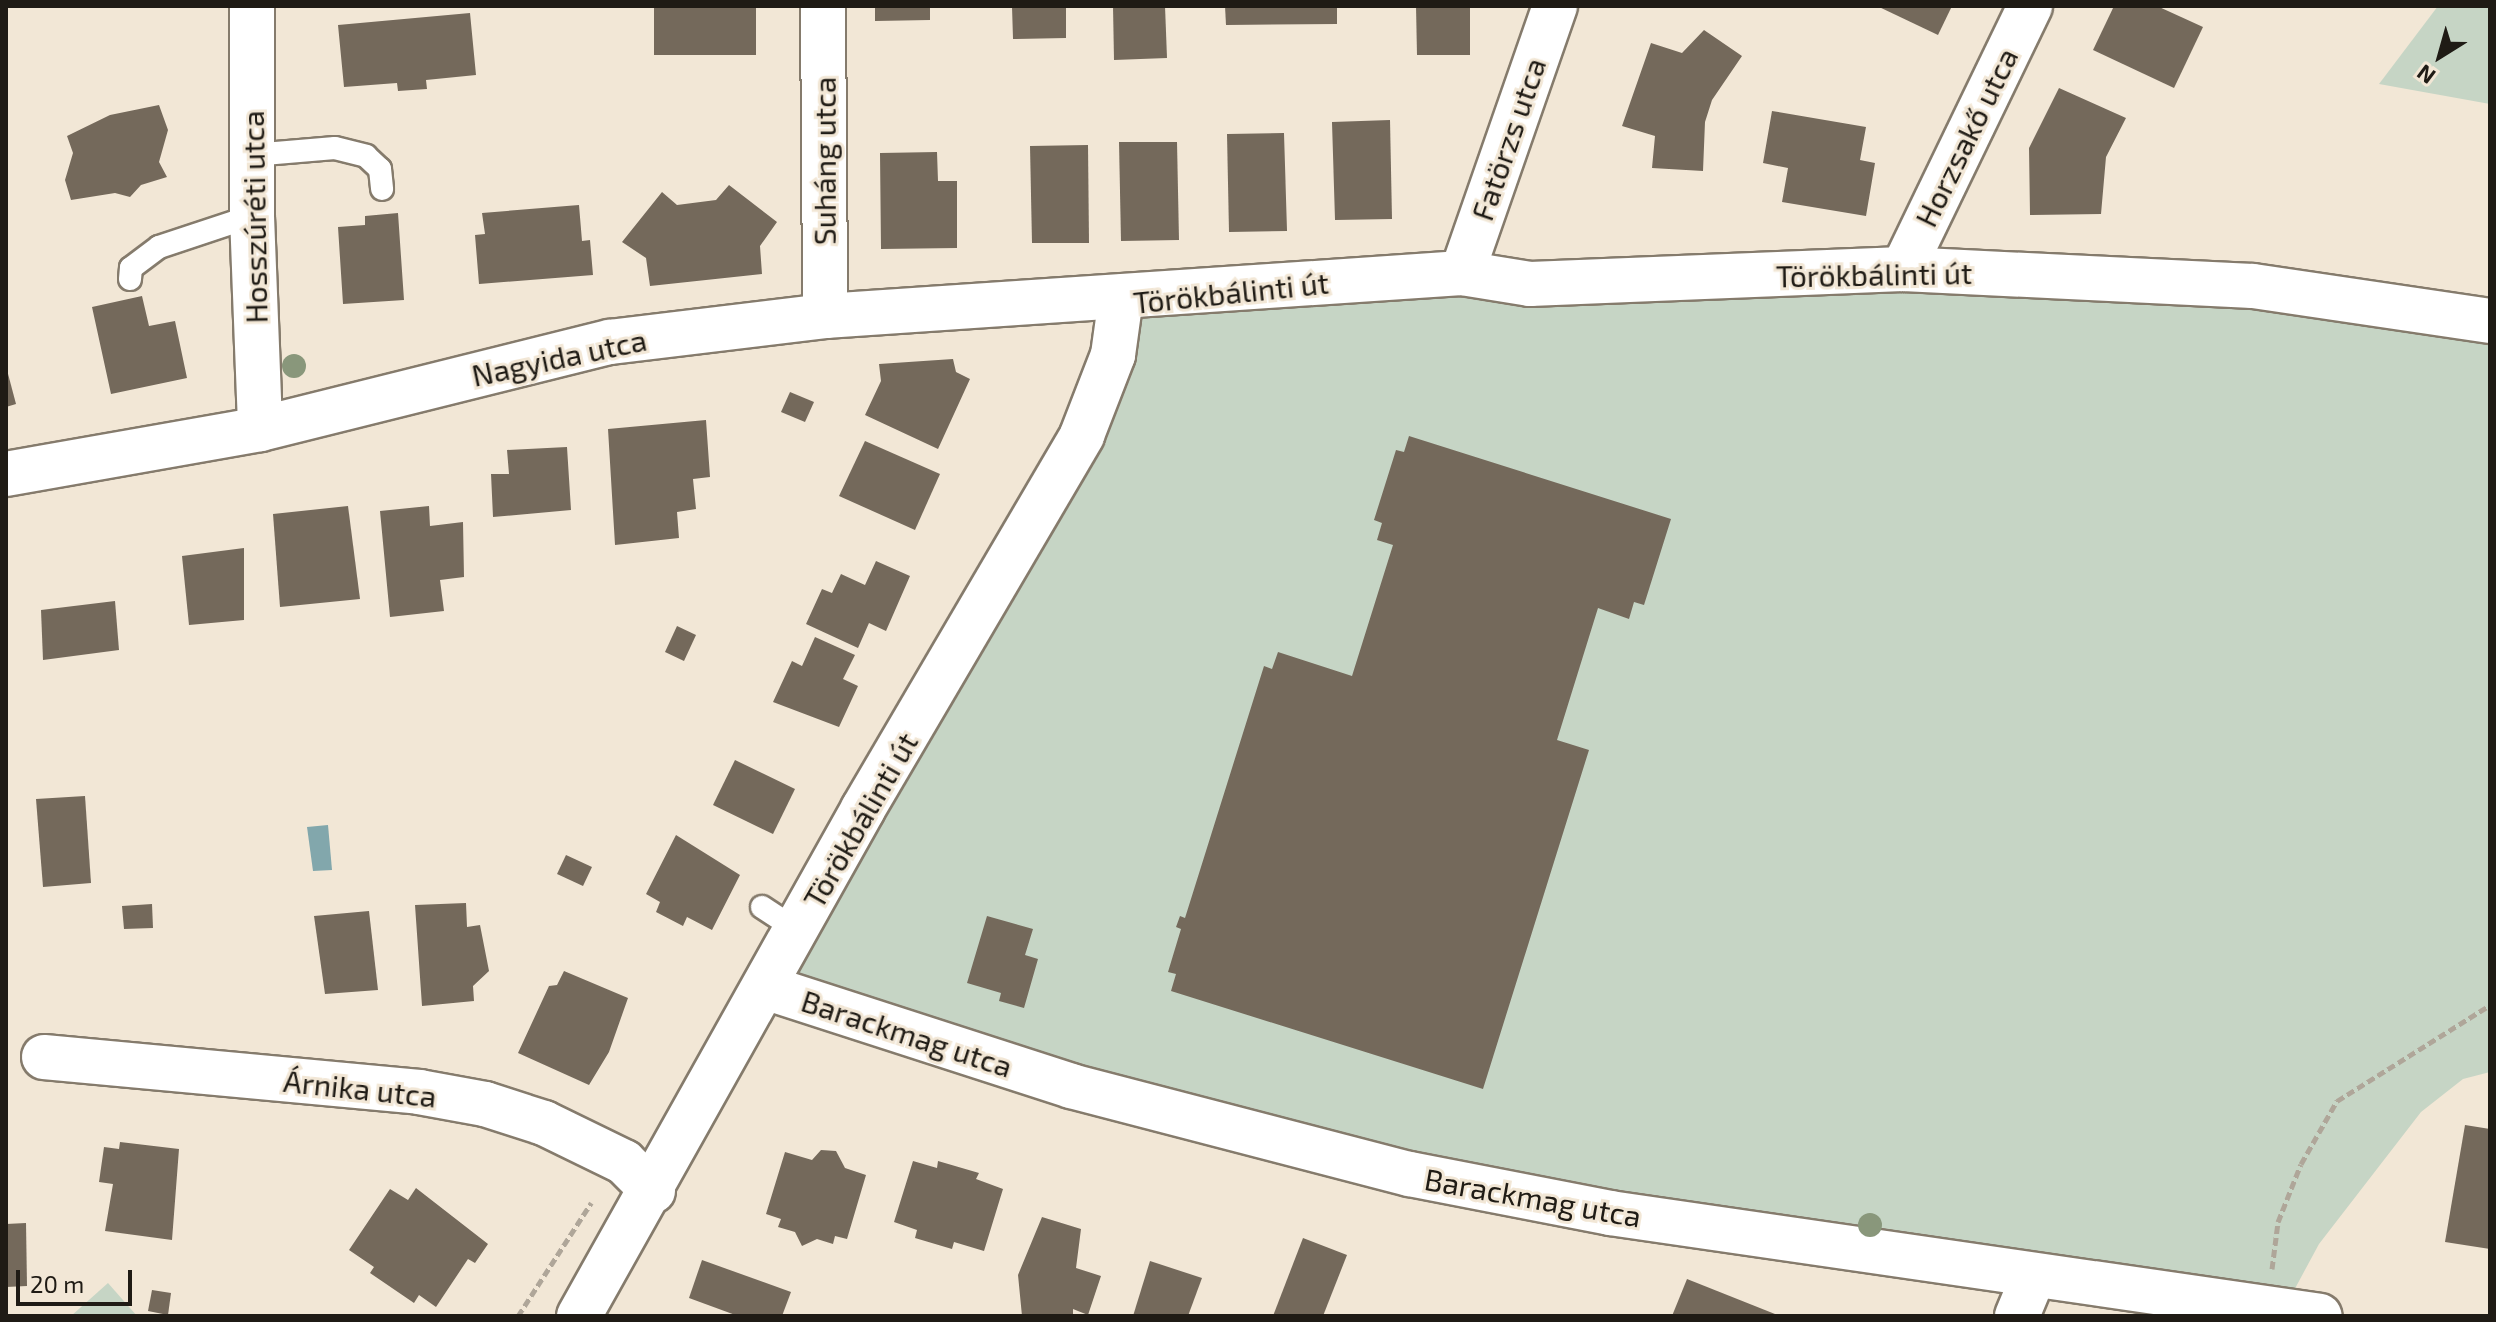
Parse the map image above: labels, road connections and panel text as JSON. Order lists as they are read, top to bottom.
{
  "streets": {
    "street": [
      "Horzsakő utca",
      "Fatörzs utca",
      "Suháng utca",
      "Hosszúréti utca",
      "Törökbálinti út",
      "Nagyida utca",
      "Barackmag utca",
      "Árnika utca"
    ]
  },
  "crossings": [
    ["Horzsakő utca", "Törökbálinti út"],
    ["Fatörzs utca", "Törökbálinti út"],
    ["Suháng utca", "Nagyida utca"],
    ["Hosszúréti utca", "Nagyida utca"],
    ["Törökbálinti út", "Nagyida utca"],
    ["Törökbálinti út", "Barackmag utca"],
    ["Törökbálinti út", "Árnika utca"]
  ],
  "scale_bar": "20 m",
  "north": "bottom left"
}
